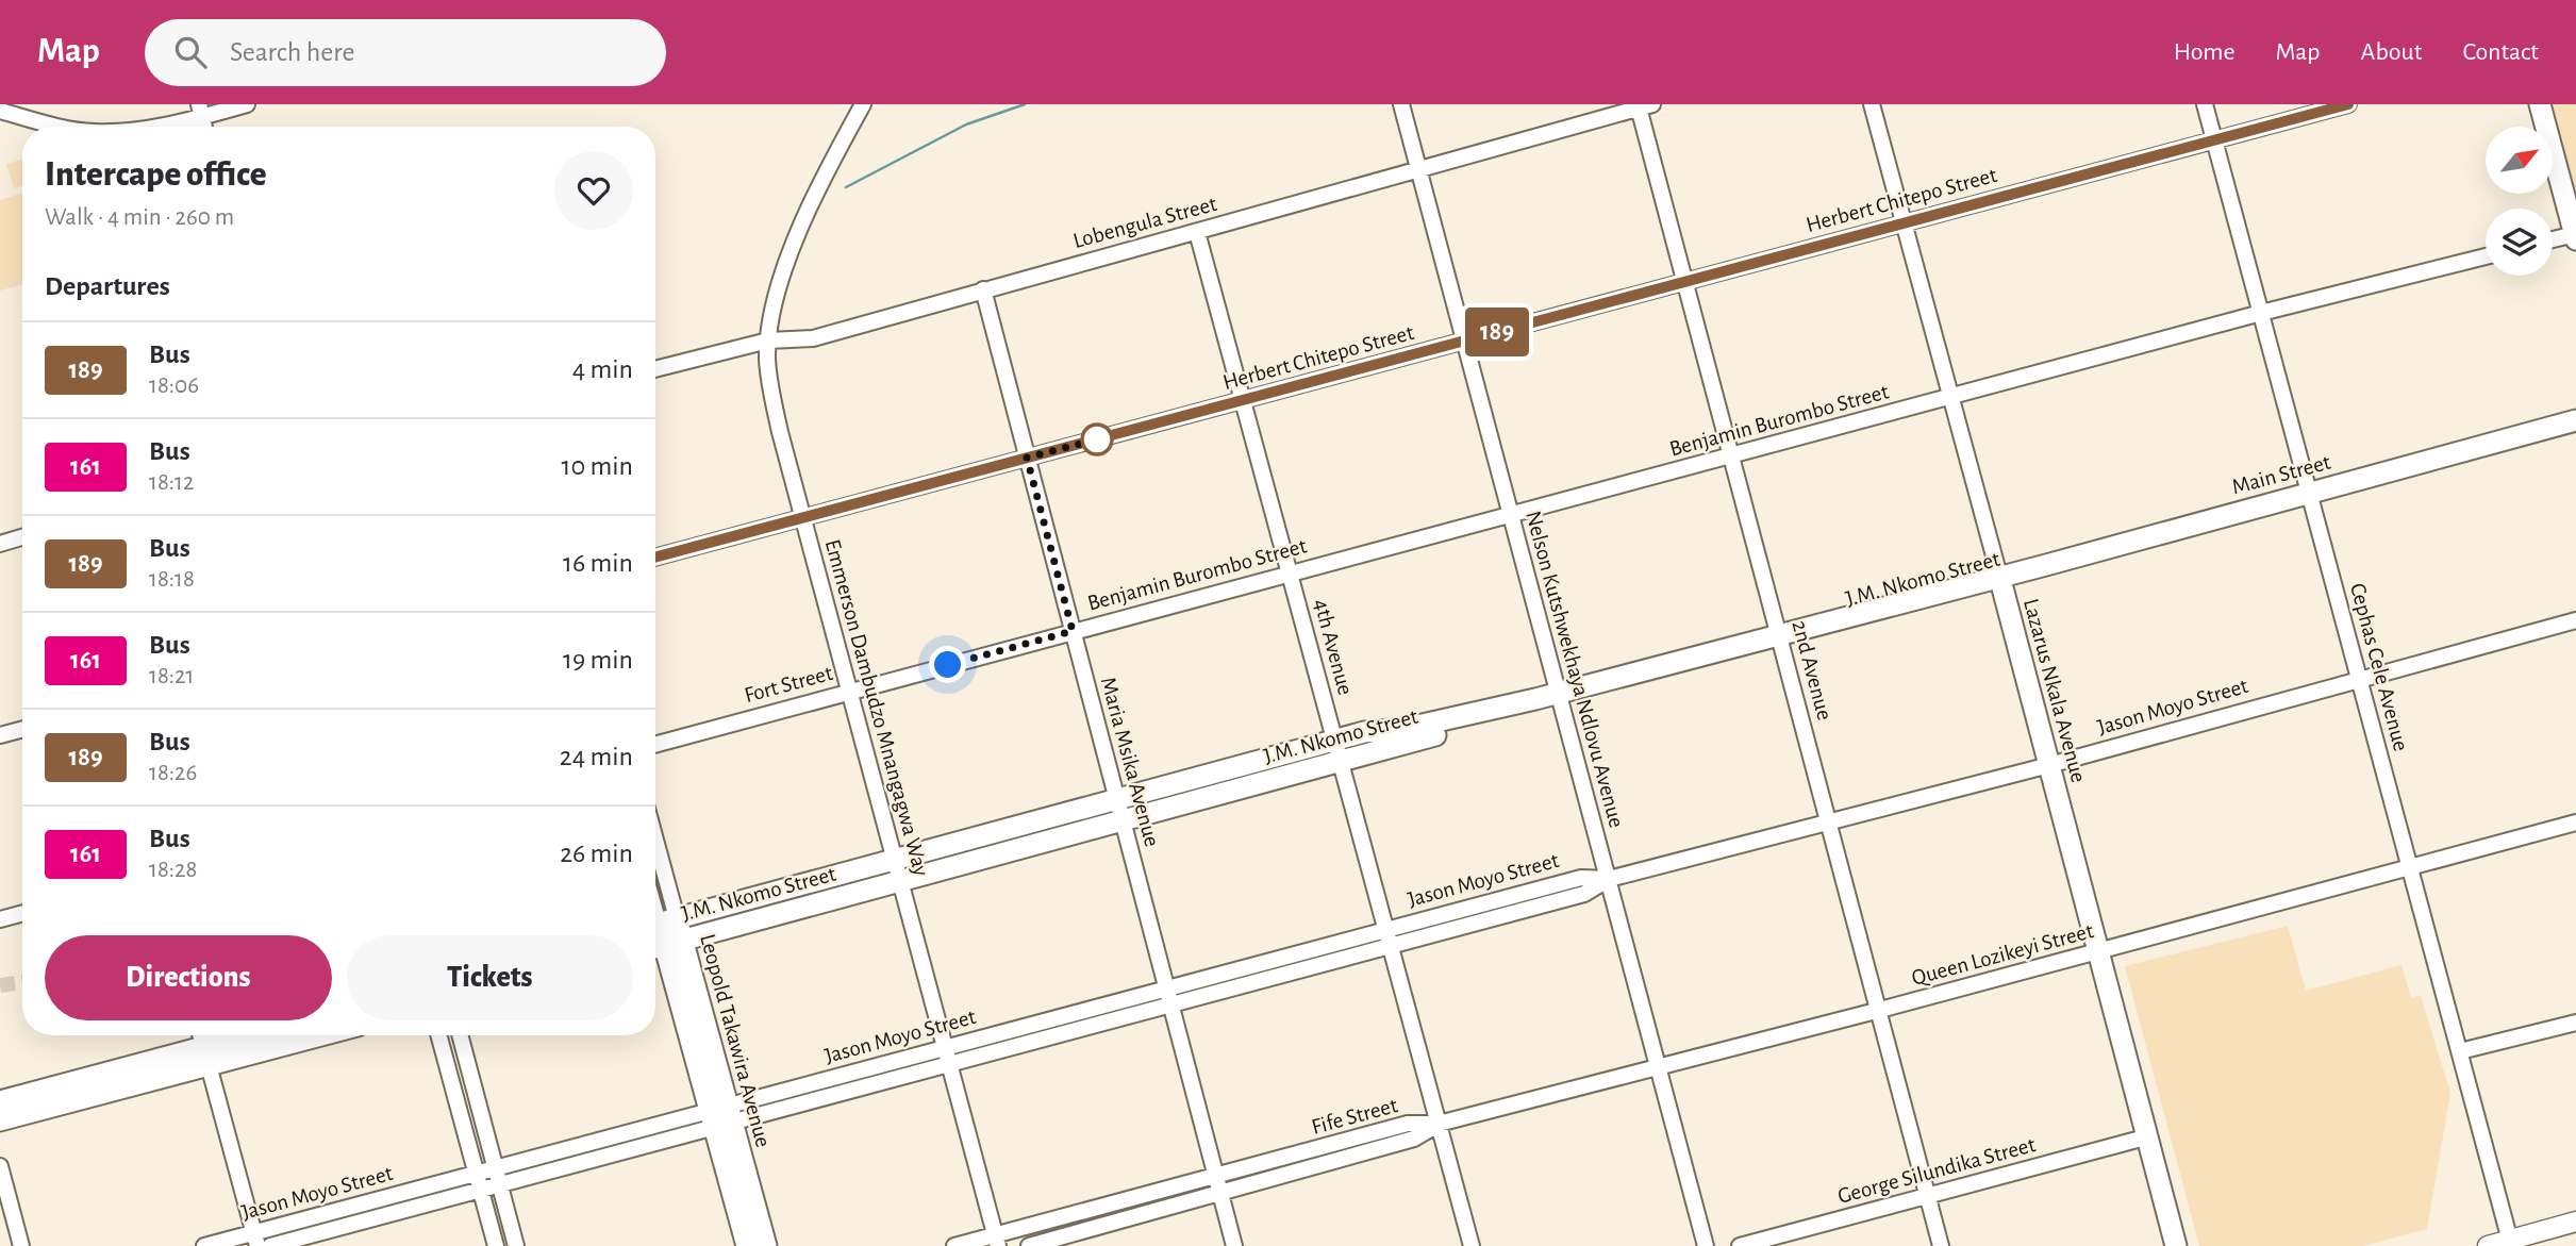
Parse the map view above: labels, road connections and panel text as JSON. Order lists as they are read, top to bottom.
{
  "streets": {
    "highway": [
      "Main Street",
      "J.M. Nkomo Street",
      "Lazarus Nkala Avenue",
      "Leopold Takawira Avenue"
    ],
    "street": [
      "Herbert Chitepo Street",
      "Lobengula Street",
      "Benjamin Burombo Street",
      "4th Avenue",
      "Cephas Cele Avenue",
      "Nelson Kutshwekhaya Ndlovu Avenue",
      "2nd Avenue",
      "Fort Street",
      "Jason Moyo Street",
      "Emmerson Dambudzo Mnangagwa Way",
      "Maria Msika Avenue",
      "Queen Lozikeyi Street",
      "Fife Street",
      "George Silundika Street"
    ]
  },
  "crossings": [
    ["Herbert Chitepo Street", "4th Avenue"],
    ["Herbert Chitepo Street", "Cephas Cele Avenue"],
    ["Herbert Chitepo Street", "Nelson Kutshwekhaya Ndlovu Avenue"],
    ["Herbert Chitepo Street", "2nd Avenue"],
    ["Herbert Chitepo Street", "Lazarus Nkala Avenue"],
    ["Herbert Chitepo Street", "Emmerson Dambudzo Mnangagwa Way"],
    ["Herbert Chitepo Street", "Maria Msika Avenue"],
    ["Lobengula Street", "4th Avenue"],
    ["Lobengula Street", "Nelson Kutshwekhaya Ndlovu Avenue"],
    ["Lobengula Street", "2nd Avenue"],
    ["Lobengula Street", "Emmerson Dambudzo Mnangagwa Way"],
    ["Lobengula Street", "Maria Msika Avenue"],
    ["Benjamin Burombo Street", "4th Avenue"],
    ["Benjamin Burombo Street", "Cephas Cele Avenue"],
    ["Benjamin Burombo Street", "Nelson Kutshwekhaya Ndlovu Avenue"],
    ["Benjamin Burombo Street", "2nd Avenue"],
    ["Benjamin Burombo Street", "Fort Street"],
    ["Benjamin Burombo Street", "Lazarus Nkala Avenue"],
    ["Benjamin Burombo Street", "Maria Msika Avenue"],
    ["Main Street", "J.M. Nkomo Street"],
    ["Main Street", "Cephas Cele Avenue"],
    ["Main Street", "Lazarus Nkala Avenue"],
    ["J.M. Nkomo Street", "4th Avenue"],
    ["J.M. Nkomo Street", "Nelson Kutshwekhaya Ndlovu Avenue"],
    ["J.M. Nkomo Street", "2nd Avenue"],
    ["J.M. Nkomo Street", "Lazarus Nkala Avenue"],
    ["J.M. Nkomo Street", "Emmerson Dambudzo Mnangagwa Way"],
    ["J.M. Nkomo Street", "Maria Msika Avenue"],
    ["J.M. Nkomo Street", "Leopold Takawira Avenue"],
    ["4th Avenue", "Jason Moyo Street"],
    ["4th Avenue", "Queen Lozikeyi Street"],
    ["4th Avenue", "Fife Street"],
    ["Cephas Cele Avenue", "Jason Moyo Street"],
    ["Cephas Cele Avenue", "Queen Lozikeyi Street"],
    ["Nelson Kutshwekhaya Ndlovu Avenue", "Jason Moyo Street"],
    ["Nelson Kutshwekhaya Ndlovu Avenue", "Queen Lozikeyi Street"],
    ["2nd Avenue", "Jason Moyo Street"],
    ["2nd Avenue", "Queen Lozikeyi Street"],
    ["2nd Avenue", "George Silundika Street"],
    ["Fort Street", "Emmerson Dambudzo Mnangagwa Way"],
    ["Fort Street", "Maria Msika Avenue"],
    ["Lazarus Nkala Avenue", "Jason Moyo Street"],
    ["Lazarus Nkala Avenue", "Queen Lozikeyi Street"],
    ["Lazarus Nkala Avenue", "George Silundika Street"],
    ["Jason Moyo Street", "Emmerson Dambudzo Mnangagwa Way"],
    ["Jason Moyo Street", "Maria Msika Avenue"],
    ["Jason Moyo Street", "Leopold Takawira Avenue"],
    ["Emmerson Dambudzo Mnangagwa Way", "Fife Street"],
    ["Maria Msika Avenue", "Fife Street"],
    ["Queen Lozikeyi Street", "Fife Street"]
  ],
  "lines": ["bus line 189"],
  "north": "top right",
  "page": {
    "header": "Map",
    "search": "Search here",
    "nav": [
      "Home",
      "Map",
      "About",
      "Contact"
    ],
    "on_map": "189",
    "heading": [
      ["Intercape office", "Walk · 4 min · 260 m"],
      "Departures"
    ],
    "list": [
      {
        "mark": "189",
        "name": "Bus",
        "note": "18:06",
        "value": "4 min"
      },
      {
        "mark": "161",
        "name": "Bus",
        "note": "18:12",
        "value": "10 min"
      },
      {
        "mark": "189",
        "name": "Bus",
        "note": "18:18",
        "value": "16 min"
      },
      {
        "mark": "161",
        "name": "Bus",
        "note": "18:21",
        "value": "19 min"
      },
      {
        "mark": "189",
        "name": "Bus",
        "note": "18:26",
        "value": "24 min"
      },
      {
        "mark": "161",
        "name": "Bus",
        "note": "18:28",
        "value": "26 min"
      }
    ],
    "buttons": ["Directions", "Tickets"]
  }
}
